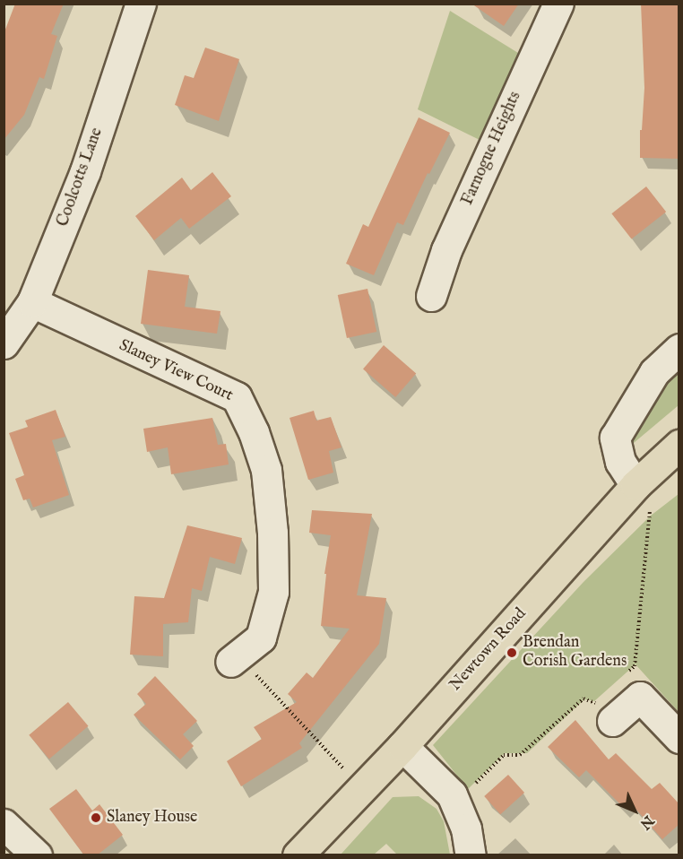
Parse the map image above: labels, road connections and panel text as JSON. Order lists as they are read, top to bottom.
{
  "streets": {
    "main road": ["Newtown Road"],
    "street": ["Farnogue Heights", "Coolcotts Lane", "Slaney View Court"]
  },
  "crossings": [
    ["Coolcotts Lane", "Slaney View Court"]
  ],
  "places": ["Brendan Corish Gardens", "Slaney House"],
  "north": "bottom right"
}
